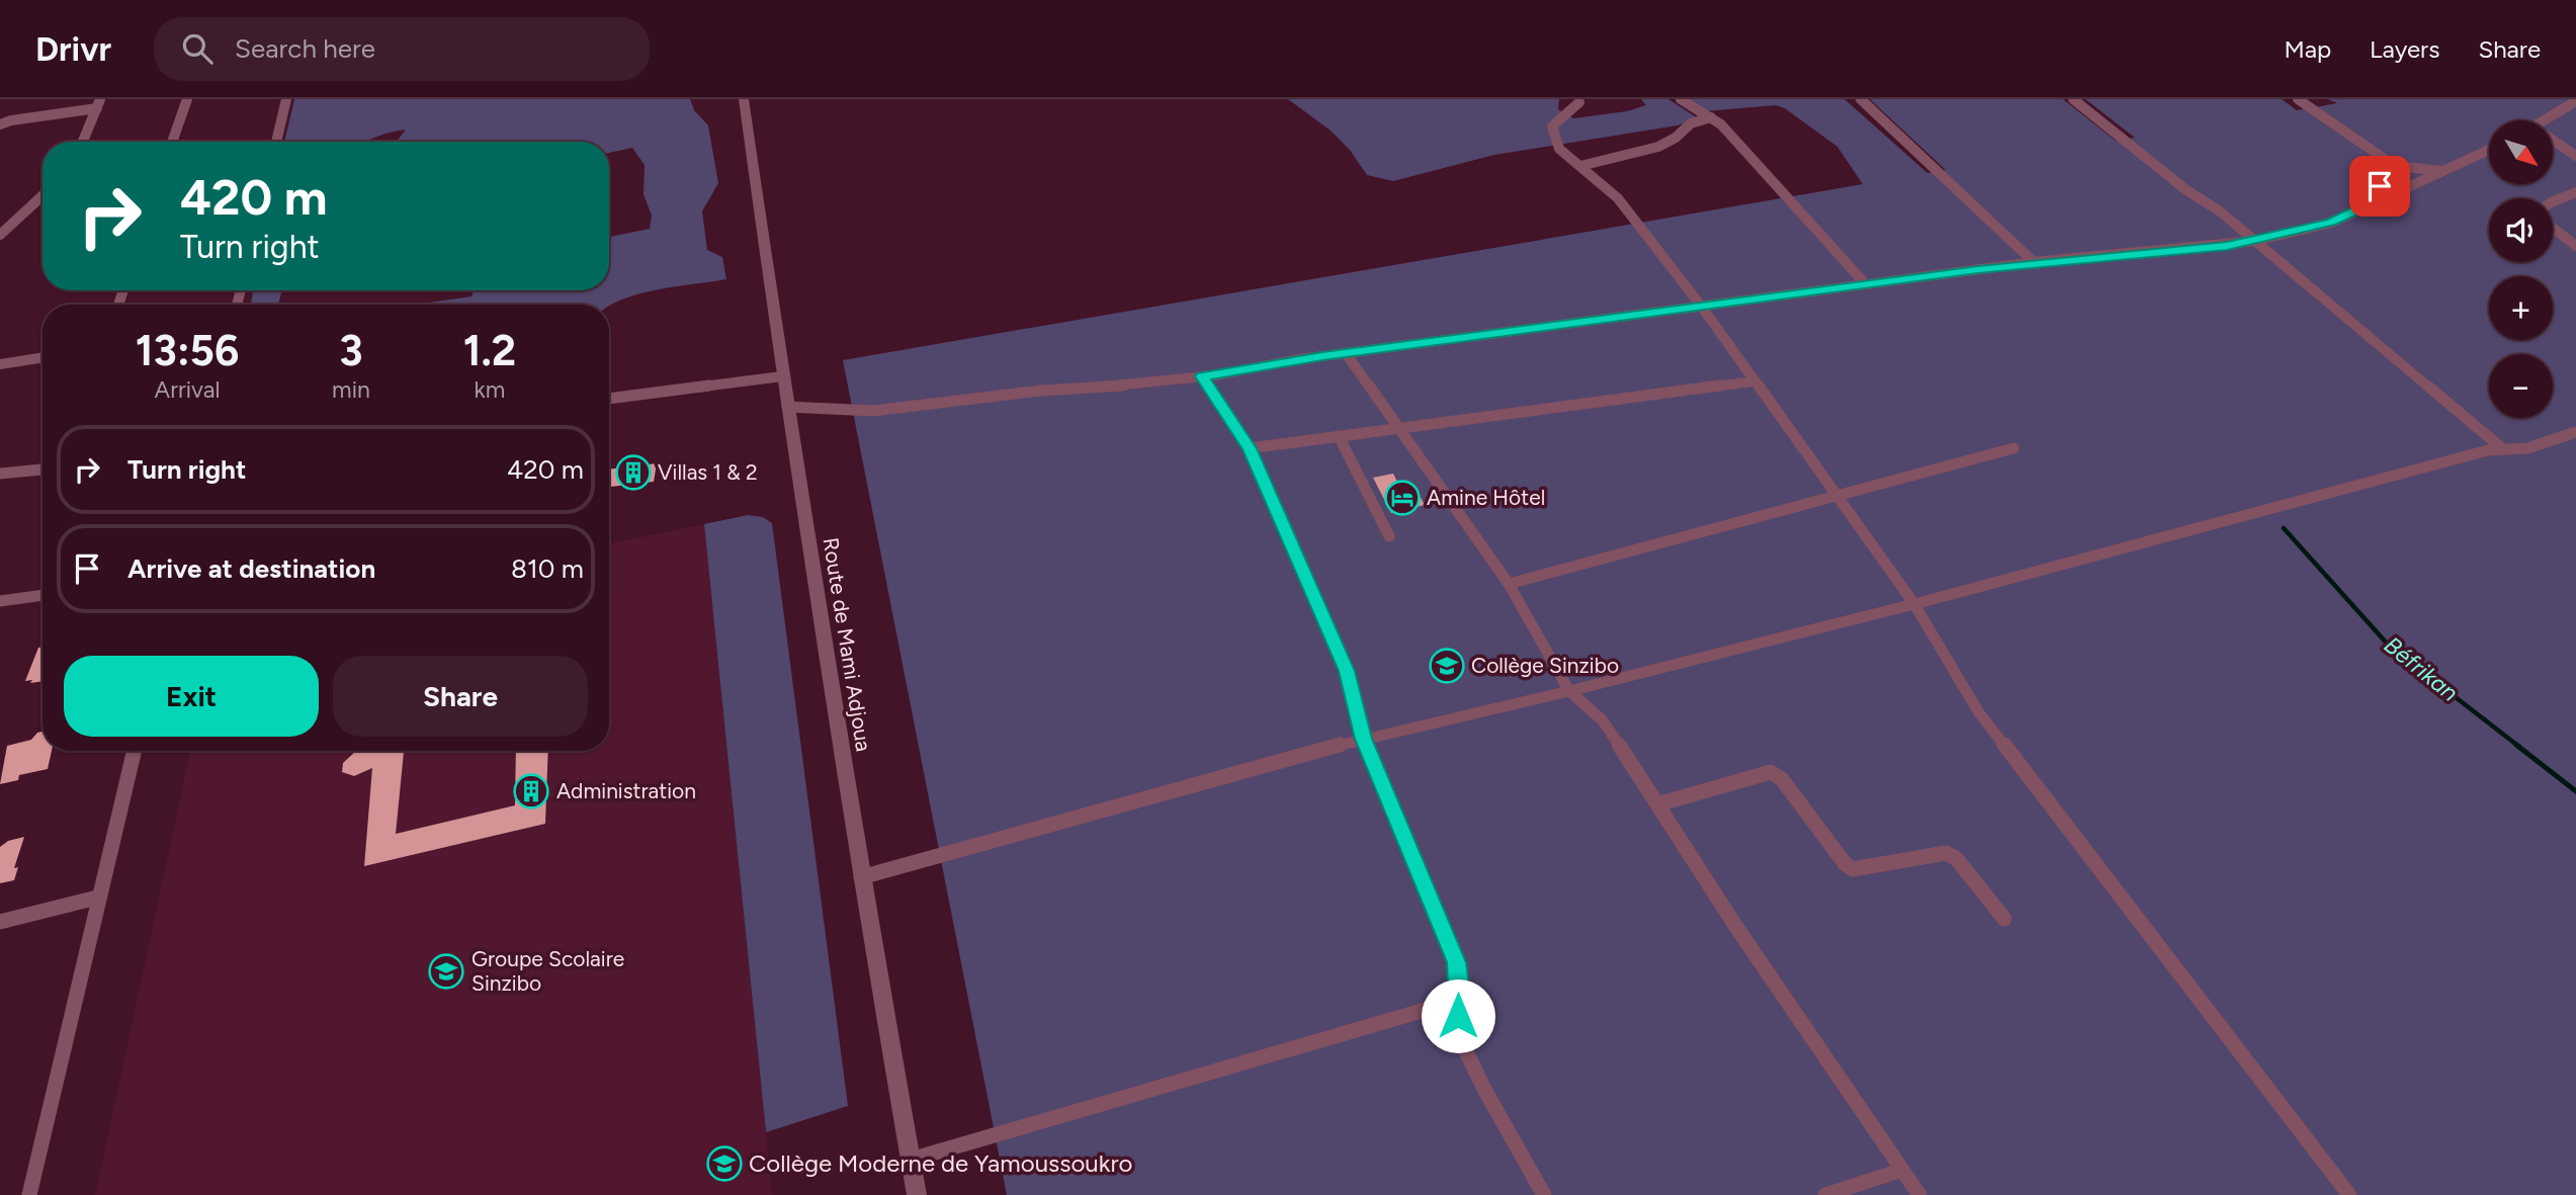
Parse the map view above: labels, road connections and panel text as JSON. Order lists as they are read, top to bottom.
{
  "streets": {
    "street": ["Route de Mami Adjoua"]
  },
  "water": ["Béfrikan"],
  "places": {
    "building": ["Villas 1 & 2", "Administration"],
    "hotel": ["Amine Hôtel"],
    "school or university": ["Collège Sinzibo", "Groupe Scolaire Sinzibo", "Collège Moderne de Yamoussoukro"]
  },
  "north": "bottom right",
  "page": {
    "header": "Drivr",
    "search": "Search here",
    "nav": ["Map", "Layers", "Share"],
    "map_buttons": ["+", "−"],
    "turn": ["420 m", "Turn right"],
    "eta": [
      "13:56",
      "Arrival",
      "3",
      "min",
      "1.2",
      "km"
    ],
    "list": [
      {
        "name": "Turn right",
        "value": "420 m"
      },
      {
        "name": "Arrive at destination",
        "value": "810 m"
      }
    ],
    "buttons": ["Exit", "Share"]
  }
}
